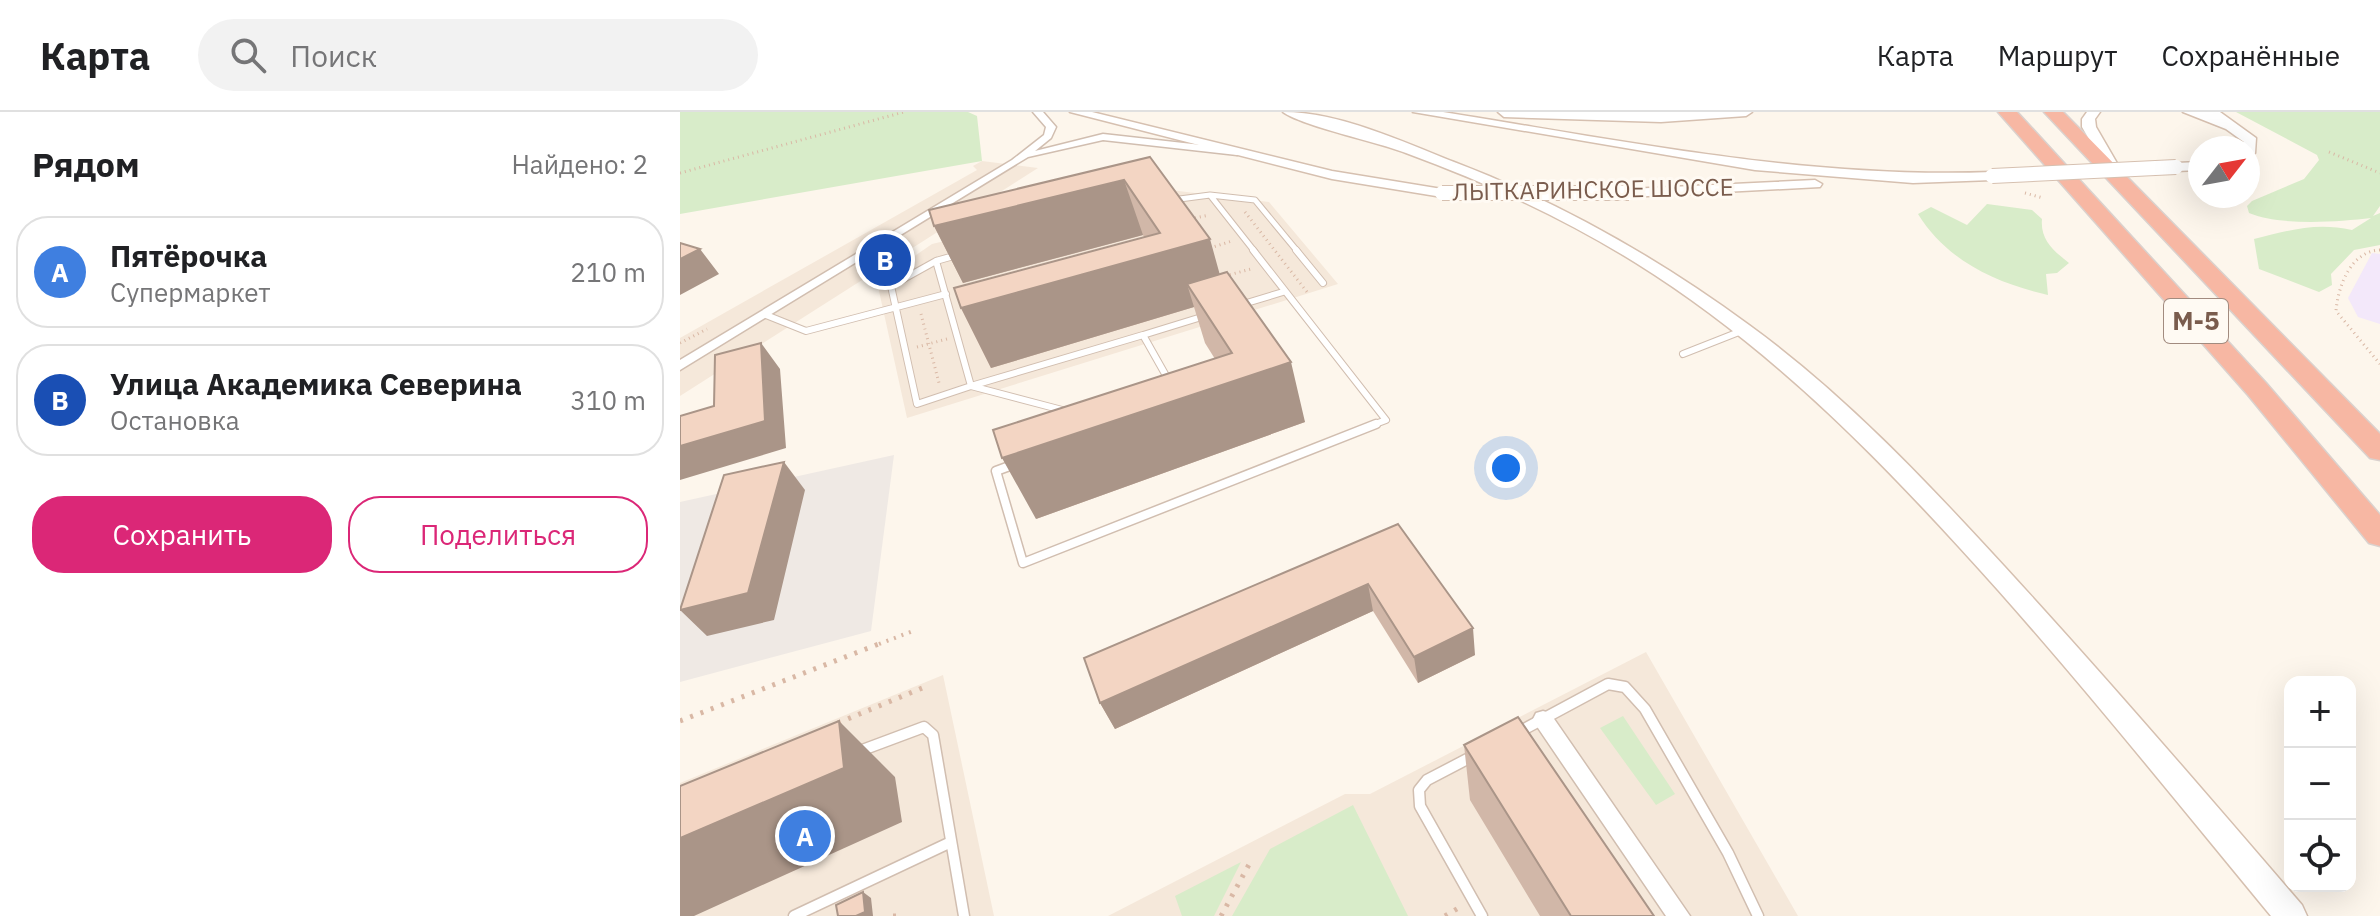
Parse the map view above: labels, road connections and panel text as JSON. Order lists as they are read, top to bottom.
{
  "streets": {
    "highway": ["М-5"],
    "main road": ["ЛЫТКАРИНСКОЕ ШОССЕ"]
  },
  "north": "top right",
  "page": {
    "header": "Карта",
    "search": "Поиск",
    "nav": ["Карта", "Маршрут", "Сохранённые"],
    "heading": ["Рядом", "Найдено: 2"],
    "list": [
      {
        "mark": "A",
        "name": "Пятёрочка",
        "note": "Супермаркет",
        "value": "210 m"
      },
      {
        "mark": "B",
        "name": "Улица Академика Северина",
        "note": "Остановка",
        "value": "310 m"
      }
    ],
    "pins": ["B", "A"],
    "buttons": ["Сохранить", "Поделиться"],
    "map_buttons": ["+", "−"]
  }
}
